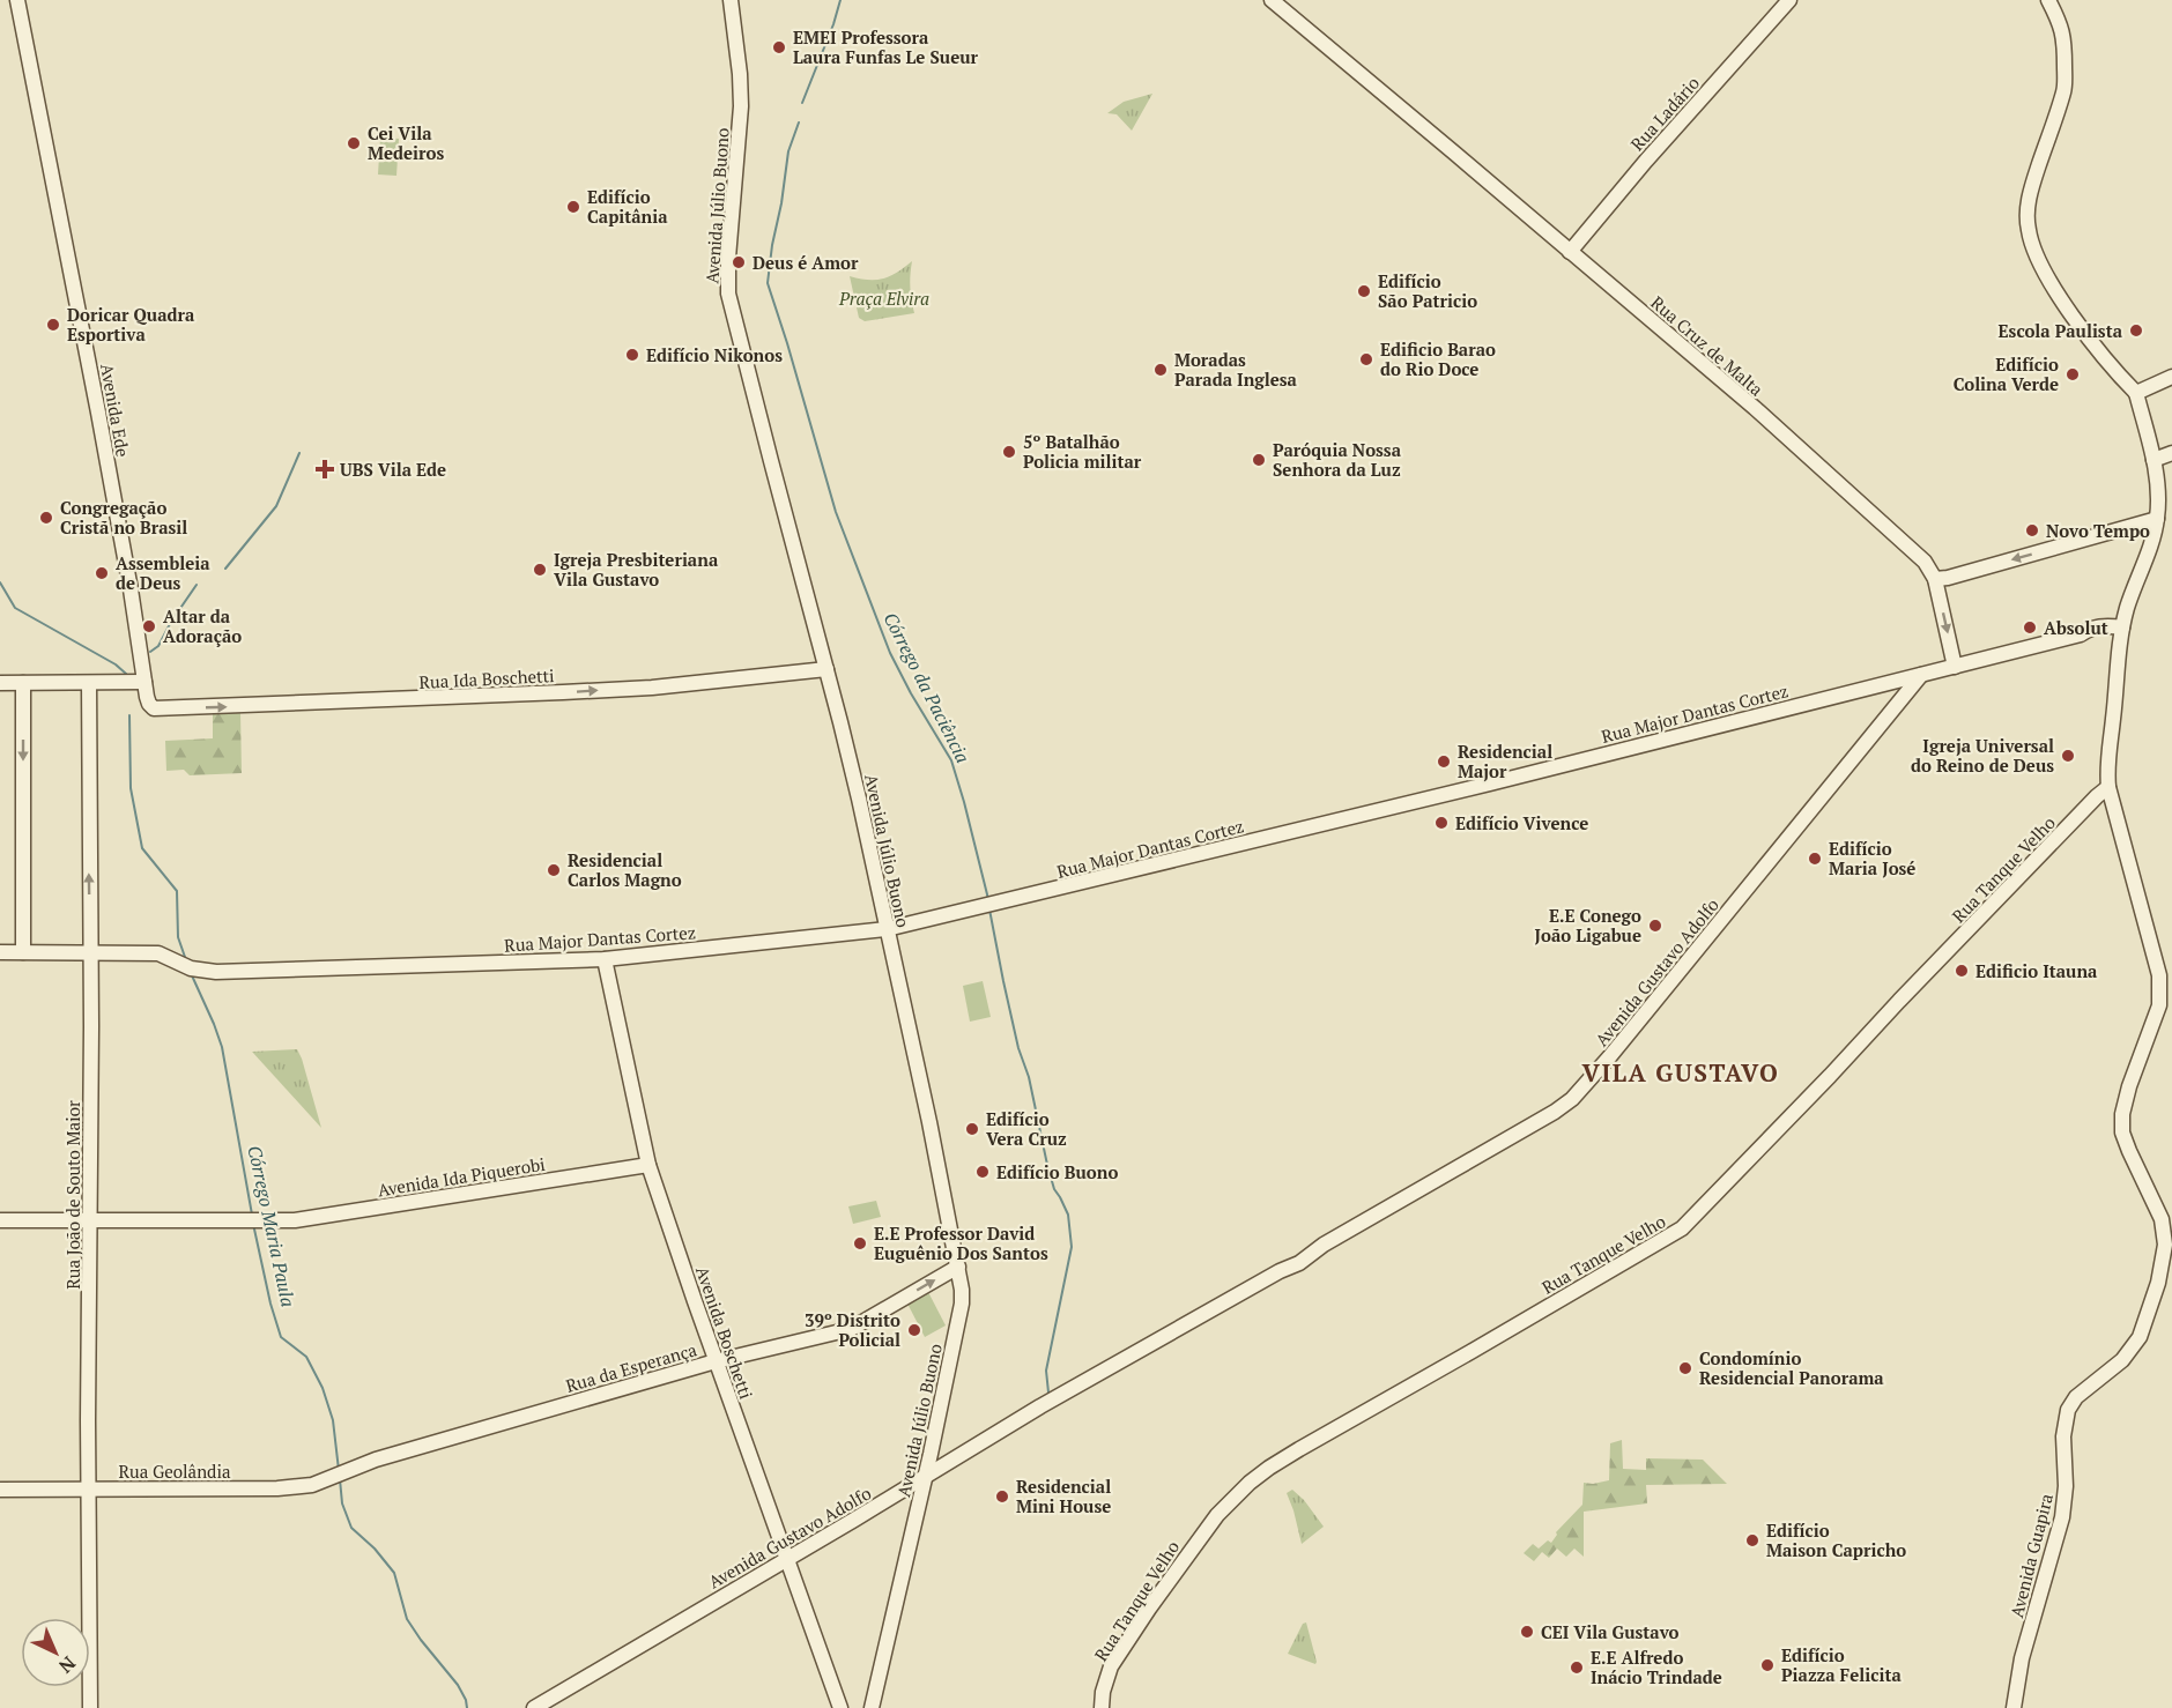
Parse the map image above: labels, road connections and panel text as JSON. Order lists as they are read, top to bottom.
{
  "streets": {
    "street": [
      "Rua Ladário",
      "Avenida Júlio Buono",
      "Rua Cruz de Malta",
      "Avenida Ede",
      "Rua Ida Boschetti",
      "Rua Major Dantas Cortez",
      "Rua Tanque Velho",
      "Avenida Gustavo Adolfo",
      "Avenida Ida Piquerobi",
      "Rua João de Souto Maior",
      "Avenida Boschetti",
      "Rua da Esperança",
      "Rua Geolândia",
      "Avenida Guapira"
    ]
  },
  "crossings": [
    ["Rua Ladário", "Rua Cruz de Malta"],
    ["Avenida Júlio Buono", "Rua Ida Boschetti"],
    ["Avenida Júlio Buono", "Rua Major Dantas Cortez"],
    ["Avenida Júlio Buono", "Avenida Gustavo Adolfo"],
    ["Avenida Júlio Buono", "Rua da Esperança"],
    ["Avenida Ede", "Rua Ida Boschetti"],
    ["Rua Major Dantas Cortez", "Avenida Gustavo Adolfo"],
    ["Rua Major Dantas Cortez", "Rua João de Souto Maior"],
    ["Rua Major Dantas Cortez", "Avenida Boschetti"],
    ["Rua Major Dantas Cortez", "Avenida Guapira"],
    ["Rua Tanque Velho", "Avenida Guapira"],
    ["Avenida Gustavo Adolfo", "Avenida Boschetti"],
    ["Avenida Ida Piquerobi", "Rua João de Souto Maior"],
    ["Avenida Ida Piquerobi", "Avenida Boschetti"],
    ["Rua João de Souto Maior", "Rua Geolândia"],
    ["Avenida Boschetti", "Rua da Esperança"],
    ["Rua da Esperança", "Rua Geolândia"]
  ],
  "one_way": ["Rua Ida Boschetti", "Rua da Esperança"],
  "districts": ["VILA GUSTAVO"],
  "water": ["Córrego da Paciência", "Córrego Maria Paula"],
  "parks": ["Praça Elvira"],
  "places": {
    "other": [
      "EMEI Professora Laura Funfas Le Sueur",
      "Cei Vila Medeiros",
      "Edifício Capitânia",
      "Deus é Amor",
      "Edifício São Patricio",
      "Doricar Quadra Esportiva",
      "Escola Paulista",
      "Edifício Nikonos",
      "Edificio Barao do Rio Doce",
      "Moradas Parada Inglesa",
      "Edifício Colina Verde",
      "5º Batalhão Policia militar",
      "Paróquia Nossa Senhora da Luz",
      "Congregação Cristã no Brasil",
      "Novo Tempo",
      "Igreja Presbiteriana Vila Gustavo",
      "Assembleia de Deus",
      "Altar da Adoração",
      "Absolut",
      "Igreja Universal do Reino de Deus",
      "Residencial Major",
      "Edifício Vivence",
      "Edifício Maria José",
      "Residencial Carlos Magno",
      "E.E Conego João Ligabue",
      "Edificio Itauna",
      "Edifício Vera Cruz",
      "Edifício Buono",
      "E.E Professor David Euguênio Dos Santos",
      "39º Distrito Policial",
      "Condomínio Residencial Panorama",
      "Residencial Mini House",
      "Edifício Maison Capricho",
      "CEI Vila Gustavo",
      "Edifício Piazza Felicita",
      "E.E Alfredo Inácio Trindade"
    ],
    "health": ["UBS Vila Ede"]
  },
  "north": "bottom right"
}
